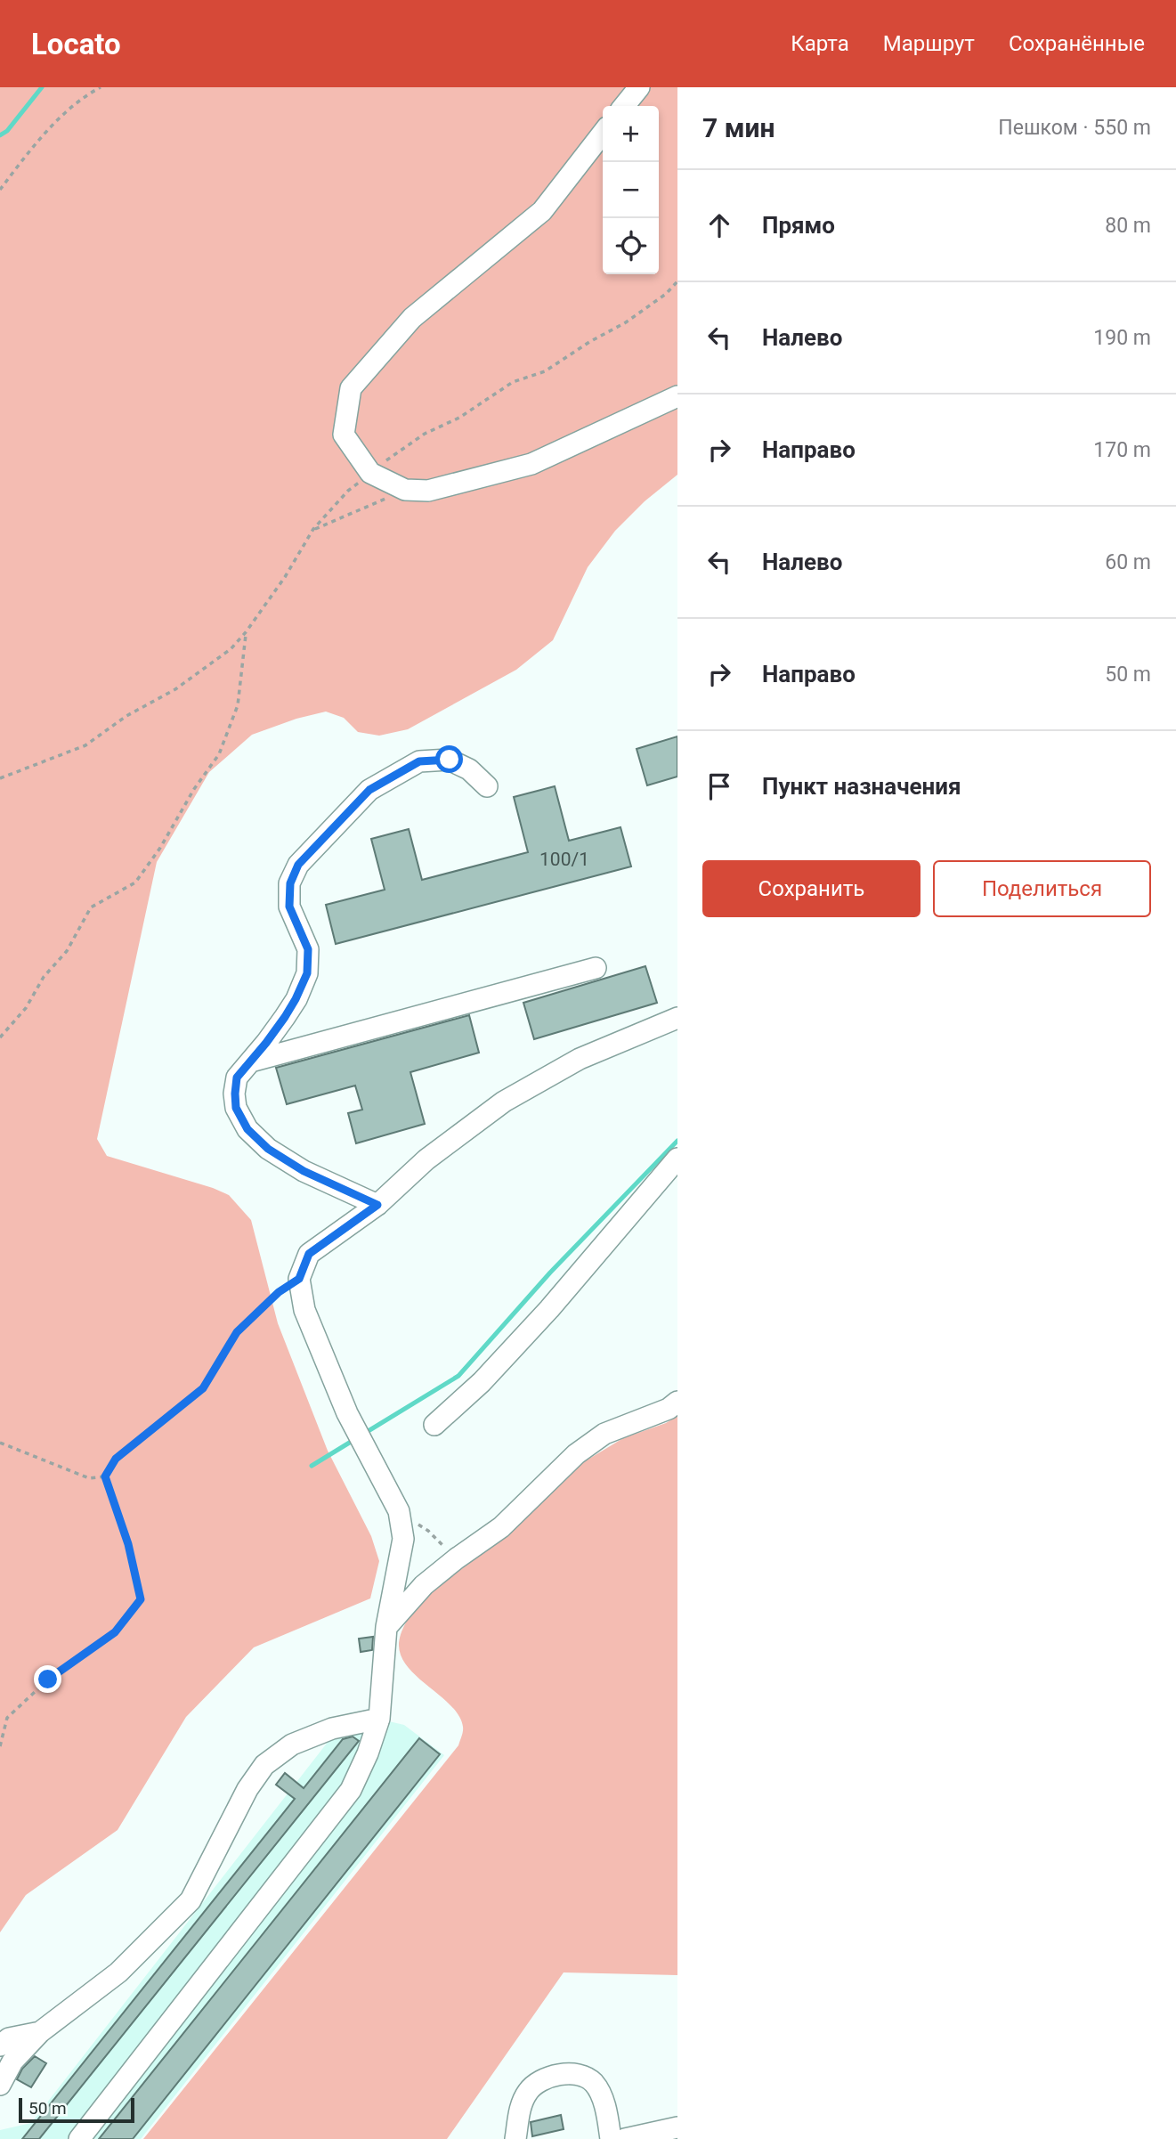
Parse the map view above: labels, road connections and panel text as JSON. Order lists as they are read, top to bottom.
{
  "house_numbers": ["100/1"],
  "scale_bar": "50 m",
  "page": {
    "header": "Locato",
    "nav": ["Карта", "Маршрут", "Сохранённые"],
    "heading": ["7 мин", "Пешком · 550 m"],
    "map_buttons": ["+", "−"],
    "list": [
      ["Прямо", "80 m"],
      ["Налево", "190 m"],
      ["Направо", "170 m"],
      ["Налево", "60 m"],
      ["Направо", "50 m"],
      "Пункт назначения"
    ],
    "buttons": ["Сохранить", "Поделиться"],
    "scale": "50 m"
  }
}
